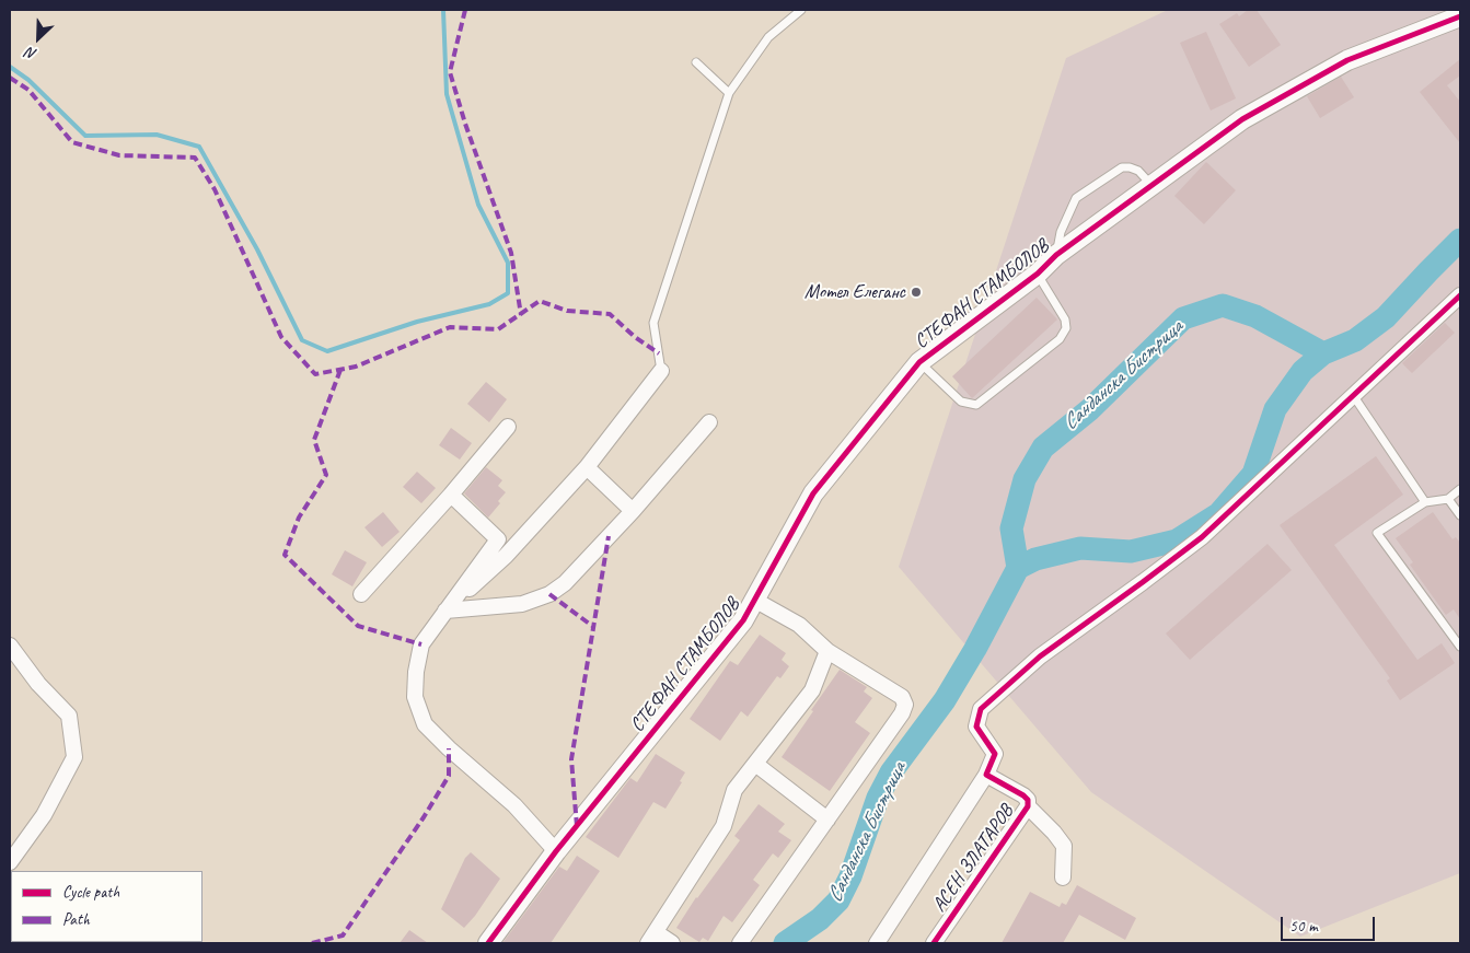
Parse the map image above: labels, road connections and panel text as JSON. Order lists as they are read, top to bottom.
{
  "streets": {
    "street": ["СТЕФАН СТАМБОЛОВ", "АСЕН ЗЛАТАРОВ"]
  },
  "water": ["Санданска Бистрица"],
  "places": ["Мотел Елеганс"],
  "legend": ["Cycle path", "Path"],
  "scale_bar": "50 m",
  "north": "bottom left"
}
